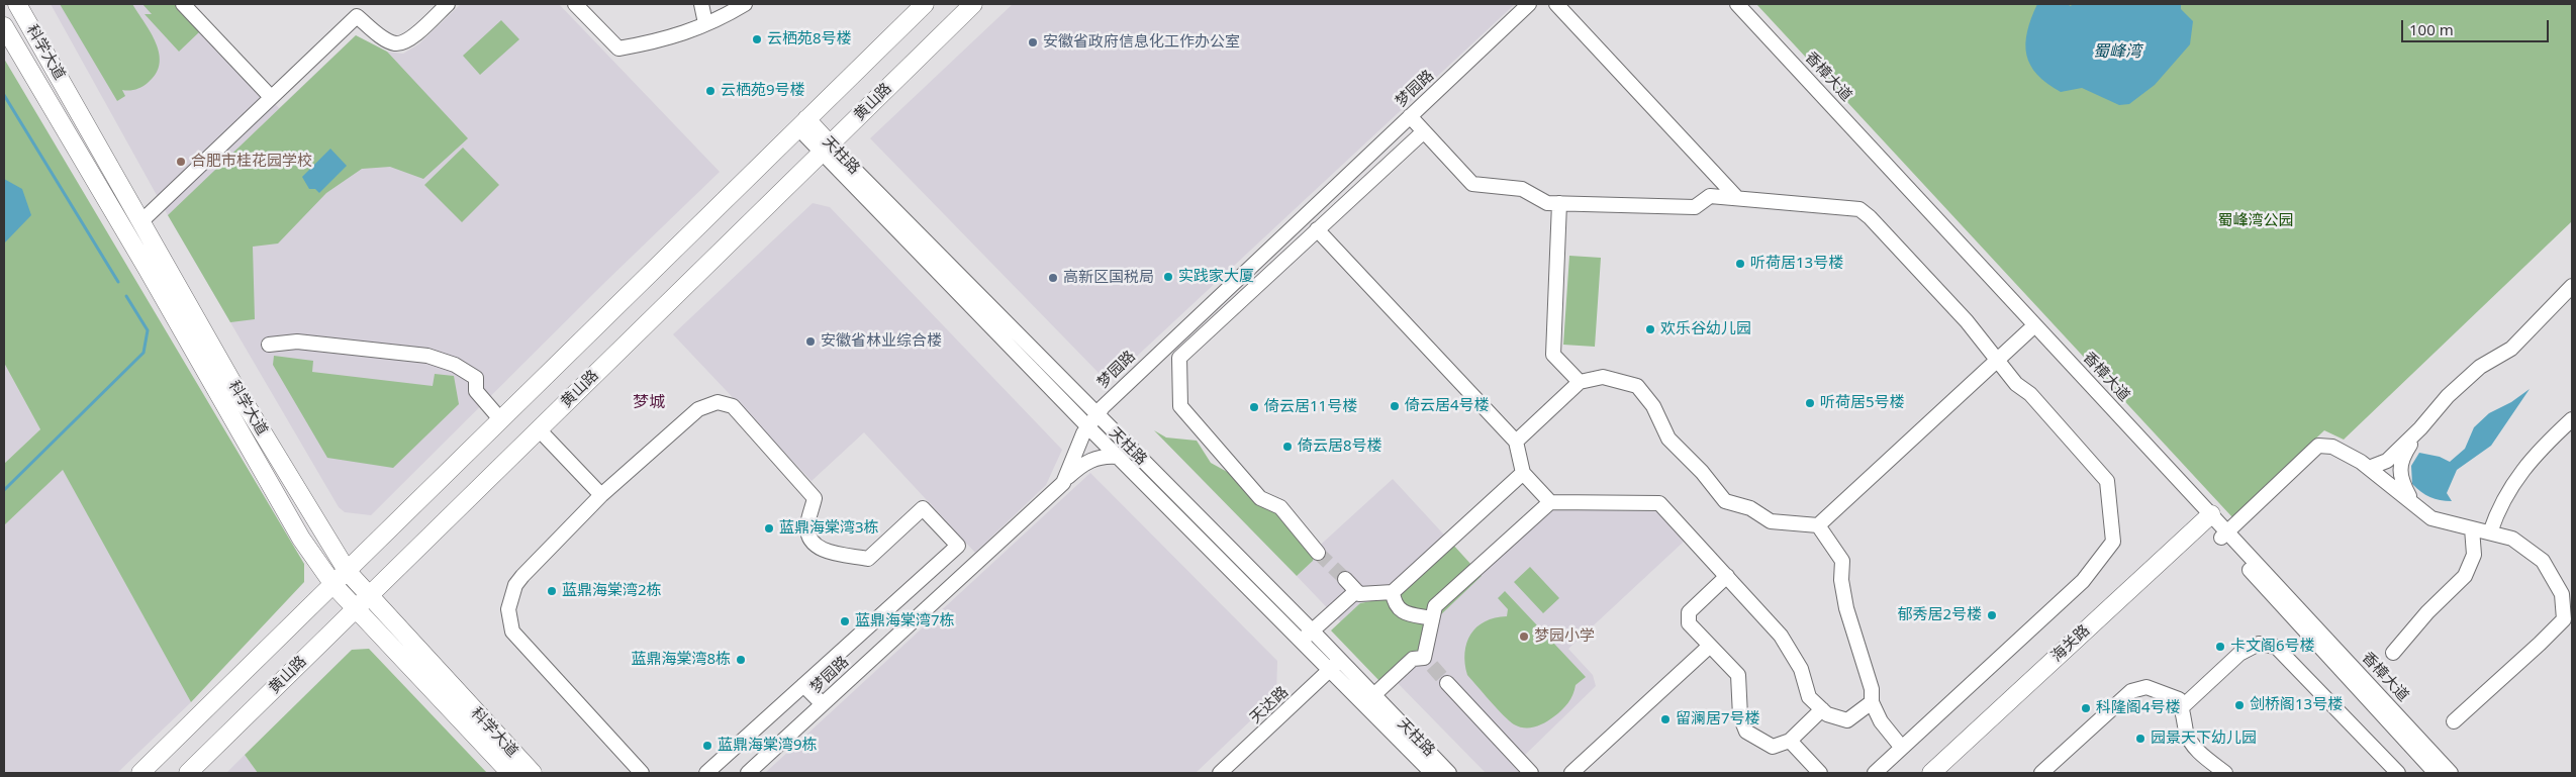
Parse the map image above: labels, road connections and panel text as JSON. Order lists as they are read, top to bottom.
{
  "streets": {
    "main road": [
      "科学大道",
      "黄山路",
      "天柱路",
      "海关路"
    ],
    "street": ["香樟大道", "梦园路", "天达路"]
  },
  "crossings": [
    ["科学大道", "黄山路"],
    ["香樟大道", "海关路"],
    ["梦园路", "天柱路"],
    ["黄山路", "天柱路"],
    ["天柱路", "天达路"]
  ],
  "districts": ["梦城"],
  "water": ["蜀峰湾"],
  "parks": ["蜀峰湾公园"],
  "places": [
    "云栖苑8号楼",
    "安徽省政府信息化工作办公室",
    "云栖苑9号楼",
    "合肥市桂花园学校",
    "听荷居13号楼",
    "实践家大厦",
    "高新区国税局",
    "欢乐谷幼儿园",
    "安徽省林业综合楼",
    "听荷居5号楼",
    "倚云居4号楼",
    "倚云居11号楼",
    "倚云居8号楼",
    "蓝鼎海棠湾3栋",
    "蓝鼎海棠湾2栋",
    "郁秀居2号楼",
    "蓝鼎海棠湾7栋",
    "梦园小学",
    "卡文阁6号楼",
    "蓝鼎海棠湾8栋",
    "剑桥阁13号楼",
    "科隆阁4号楼",
    "留澜居7号楼",
    "园景天下幼儿园",
    "蓝鼎海棠湾9栋"
  ],
  "scale_bar": "100 m"
}
